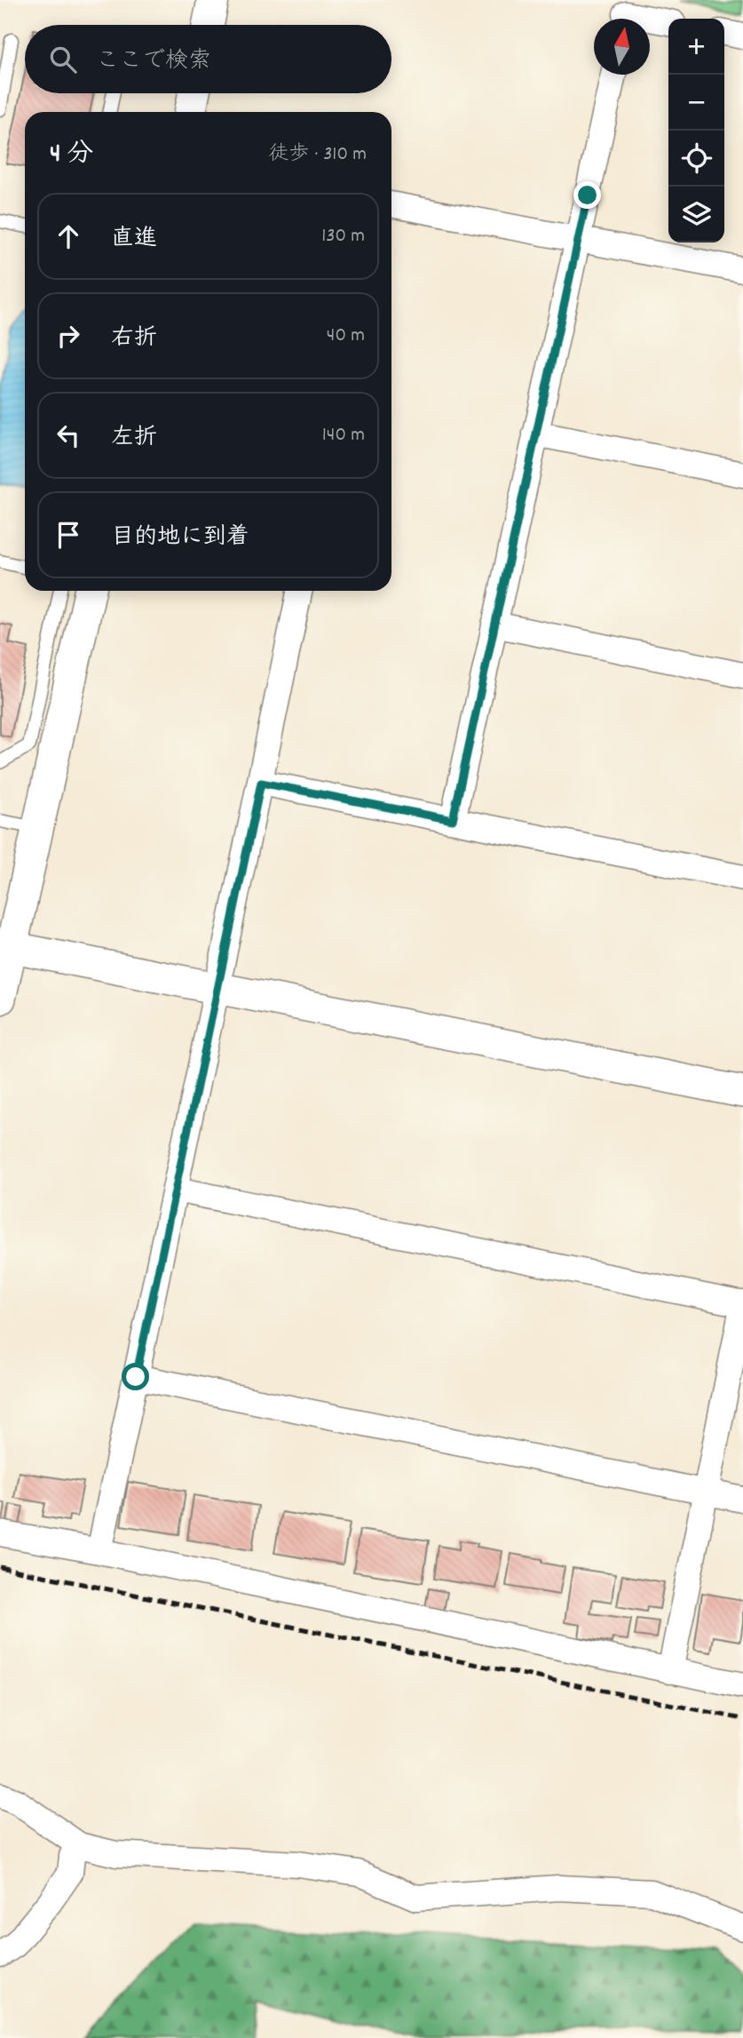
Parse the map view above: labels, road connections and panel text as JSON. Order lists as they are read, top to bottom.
{
  "north": "top",
  "page": {
    "map_buttons": ["+", "−"],
    "search": "ここで検索",
    "heading": ["4 分", "徒歩 · 310 m"],
    "list": [
      ["直進", "130 m"],
      ["右折", "40 m"],
      ["左折", "140 m"],
      "目的地に到着"
    ]
  }
}
